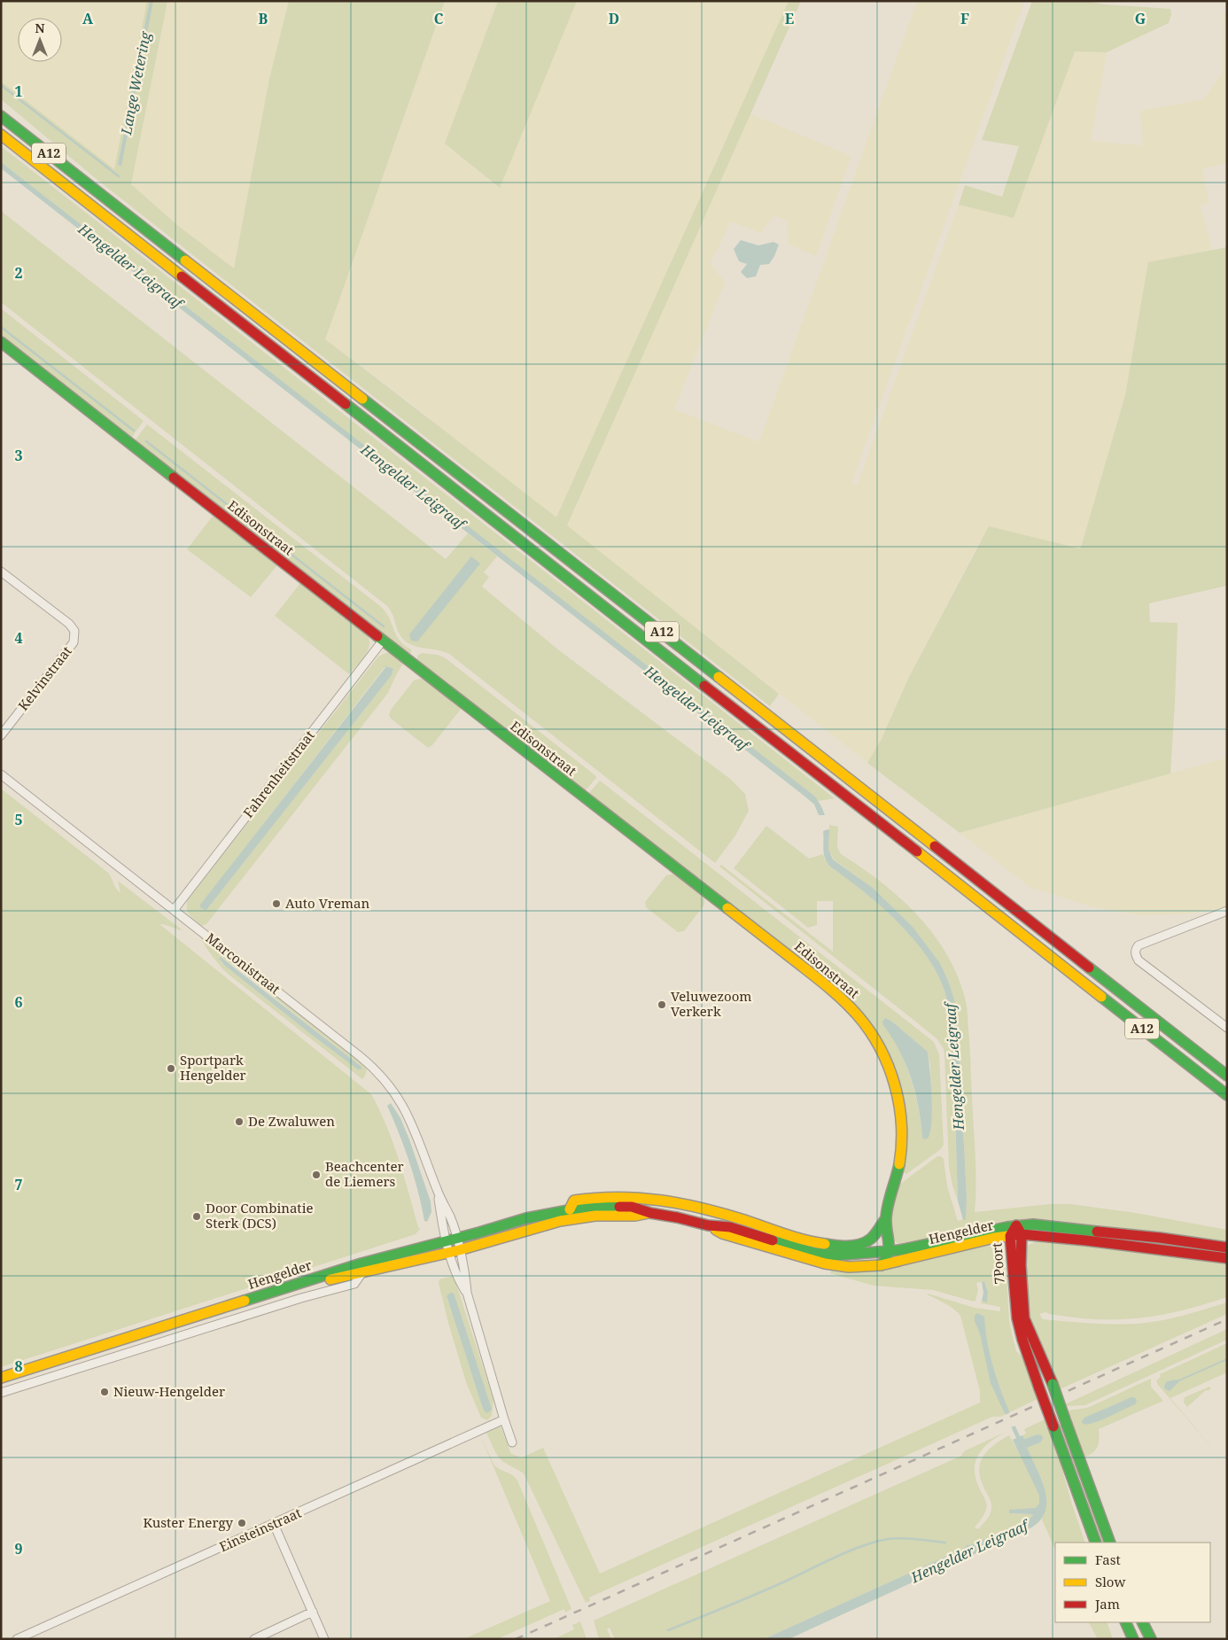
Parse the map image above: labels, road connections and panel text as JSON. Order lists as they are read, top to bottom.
{
  "streets": {
    "main road": [
      "A12",
      "Edisonstraat",
      "Hengelder",
      "7Poort"
    ],
    "street": [
      "Kelvinstraat",
      "Fahrenheitstraat",
      "Marconistraat",
      "Einsteinstraat"
    ]
  },
  "crossings": [
    ["Edisonstraat", "Fahrenheitstraat"],
    ["Edisonstraat", "Hengelder"],
    ["Fahrenheitstraat", "Marconistraat"],
    ["Marconistraat", "Hengelder"],
    ["Hengelder", "7Poort"]
  ],
  "water": ["Lange Wetering", "Hengelder Leigraaf"],
  "places": [
    "Auto Vreman",
    "Veluwezoom Verkerk",
    "Sportpark Hengelder",
    "De Zwaluwen",
    "Beachcenter de Liemers",
    "Door Combinatie Sterk (DCS)",
    "Nieuw-Hengelder",
    "Kuster Energy"
  ],
  "legend": ["Fast", "Slow", "Jam"],
  "north": "top",
  "grid": {
    "columns": [
      "A",
      "B",
      "C",
      "D",
      "E",
      "F",
      "G"
    ],
    "rows": [
      "1",
      "2",
      "3",
      "4",
      "5",
      "6",
      "7",
      "8",
      "9"
    ]
  }
}
